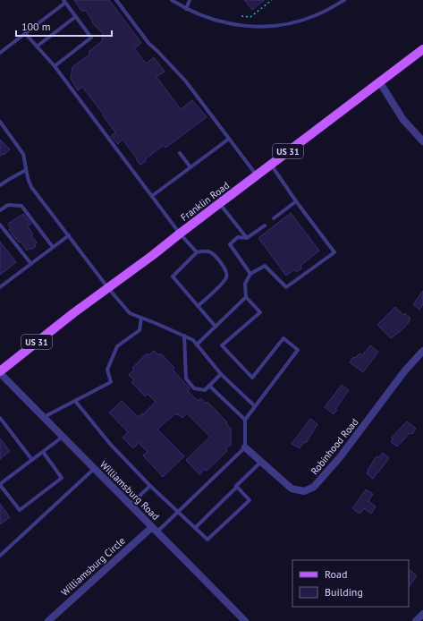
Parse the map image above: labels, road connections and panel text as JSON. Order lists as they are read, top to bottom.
{
  "streets": {
    "main road": ["US 31", "Franklin Road"],
    "street": ["Robinhood Road", "Williamsburg Road", "Williamsburg Circle"]
  },
  "crossings": [
    ["Franklin Road", "Williamsburg Road"],
    ["Williamsburg Road", "Williamsburg Circle"]
  ],
  "legend": ["Road", "Building"],
  "scale_bar": "100 m"
}
